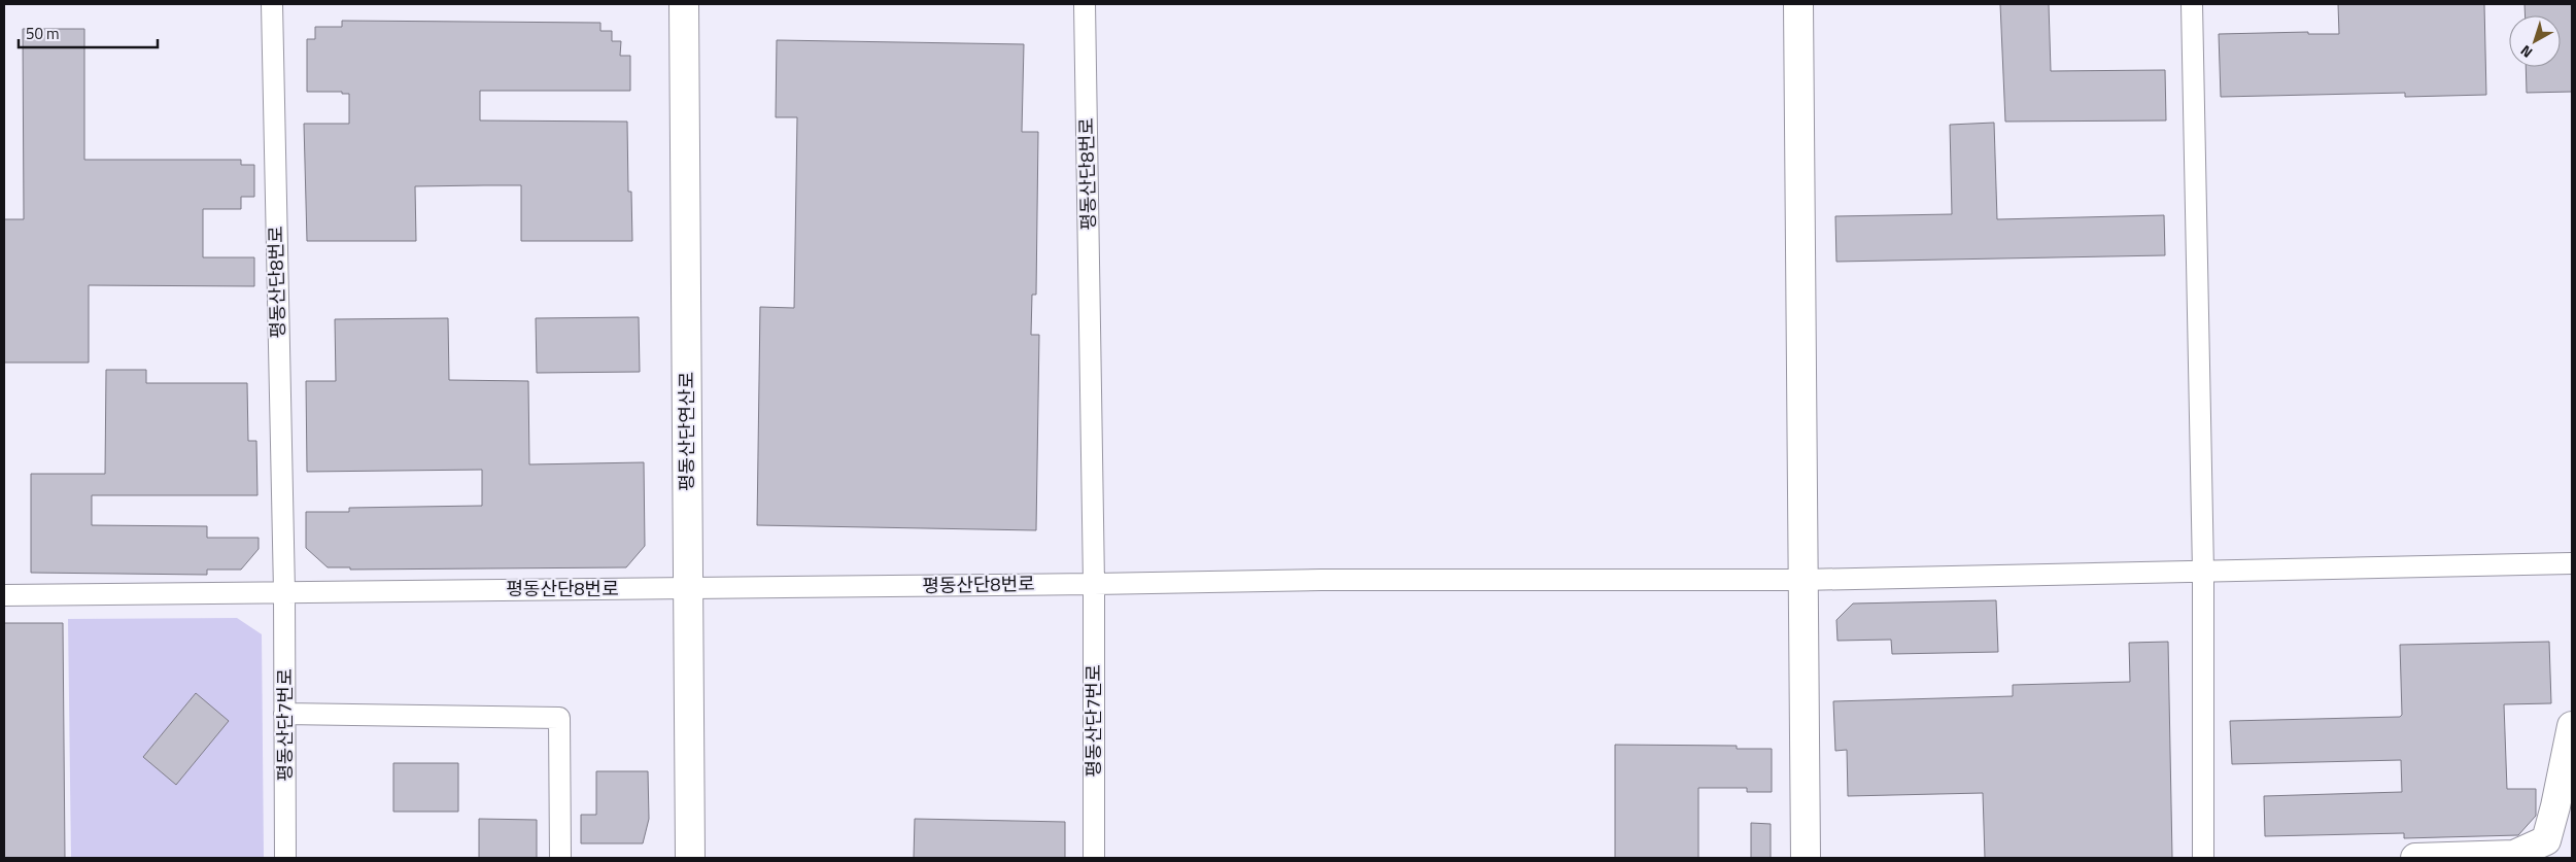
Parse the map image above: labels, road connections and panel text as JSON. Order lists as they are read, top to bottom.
{
  "streets": {
    "street": ["평동산단8번로", "평동산단연산로", "평동산단7번로"]
  },
  "crossings": [
    ["평동산단8번로", "평동산단연산로"],
    ["평동산단8번로", "평동산단7번로"]
  ],
  "scale_bar": "50 m",
  "north": "bottom left"
}
